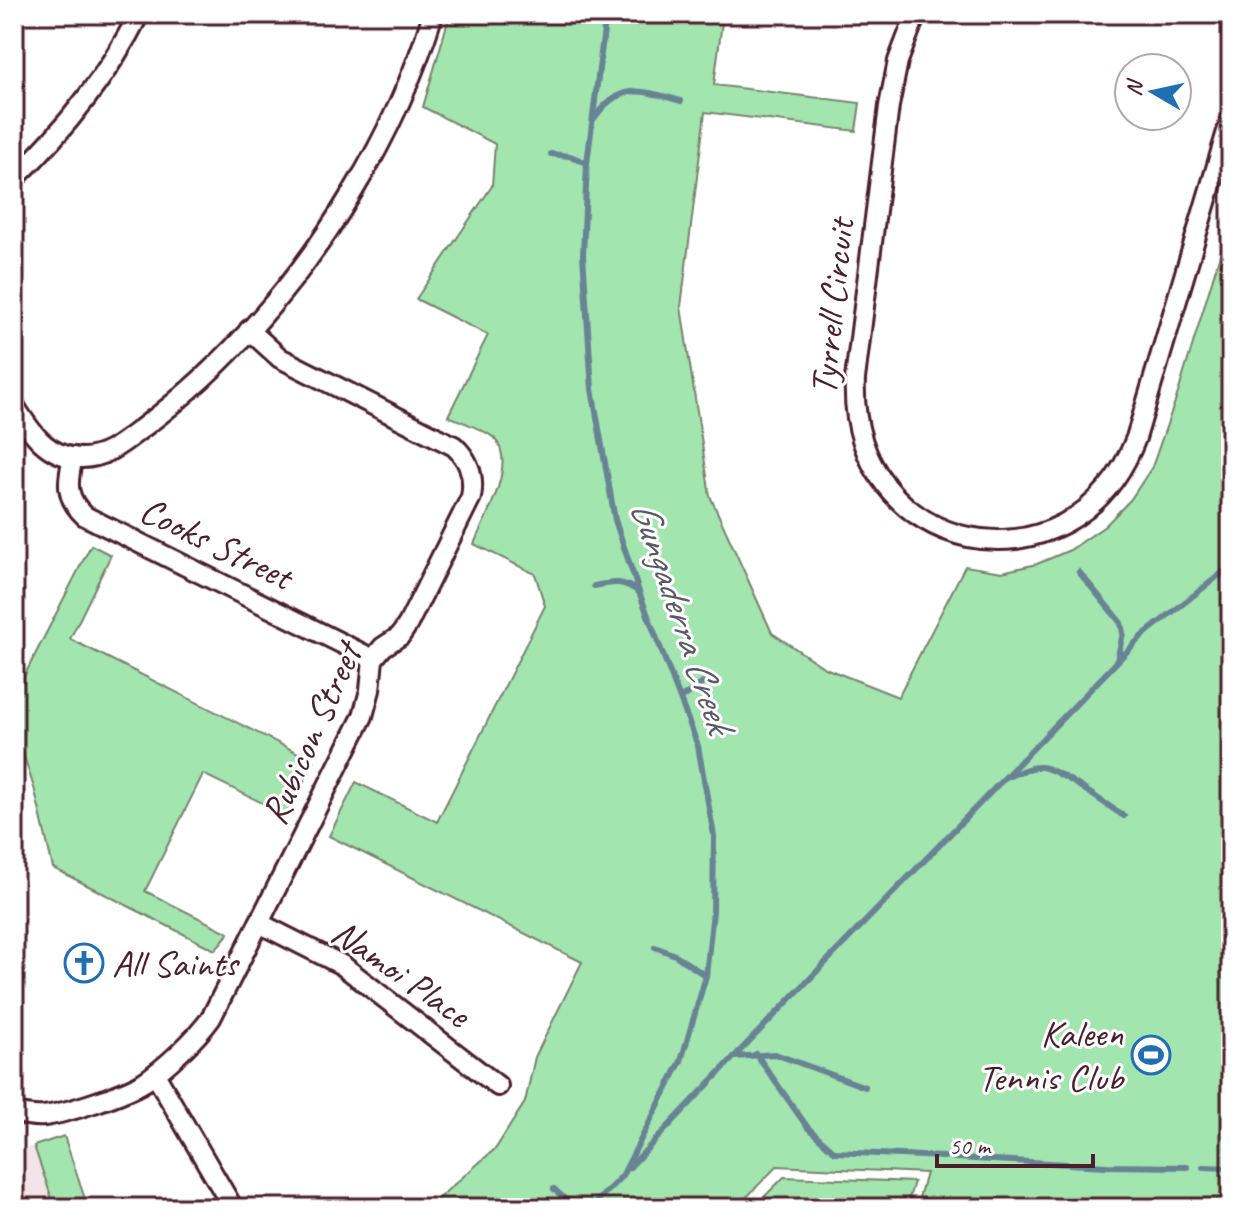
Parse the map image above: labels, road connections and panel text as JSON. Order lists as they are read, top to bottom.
{
  "streets": {
    "street": [
      "Tyrrell Circuit",
      "Cooks Street",
      "Rubicon Street",
      "Namoi Place"
    ]
  },
  "crossings": [
    ["Cooks Street", "Rubicon Street"],
    ["Rubicon Street", "Namoi Place"]
  ],
  "water": ["Gungaderra Creek"],
  "places": {
    "church": ["All Saints"],
    "sports": ["Kaleen Tennis Club"]
  },
  "scale_bar": "50 m",
  "north": "left"
}
